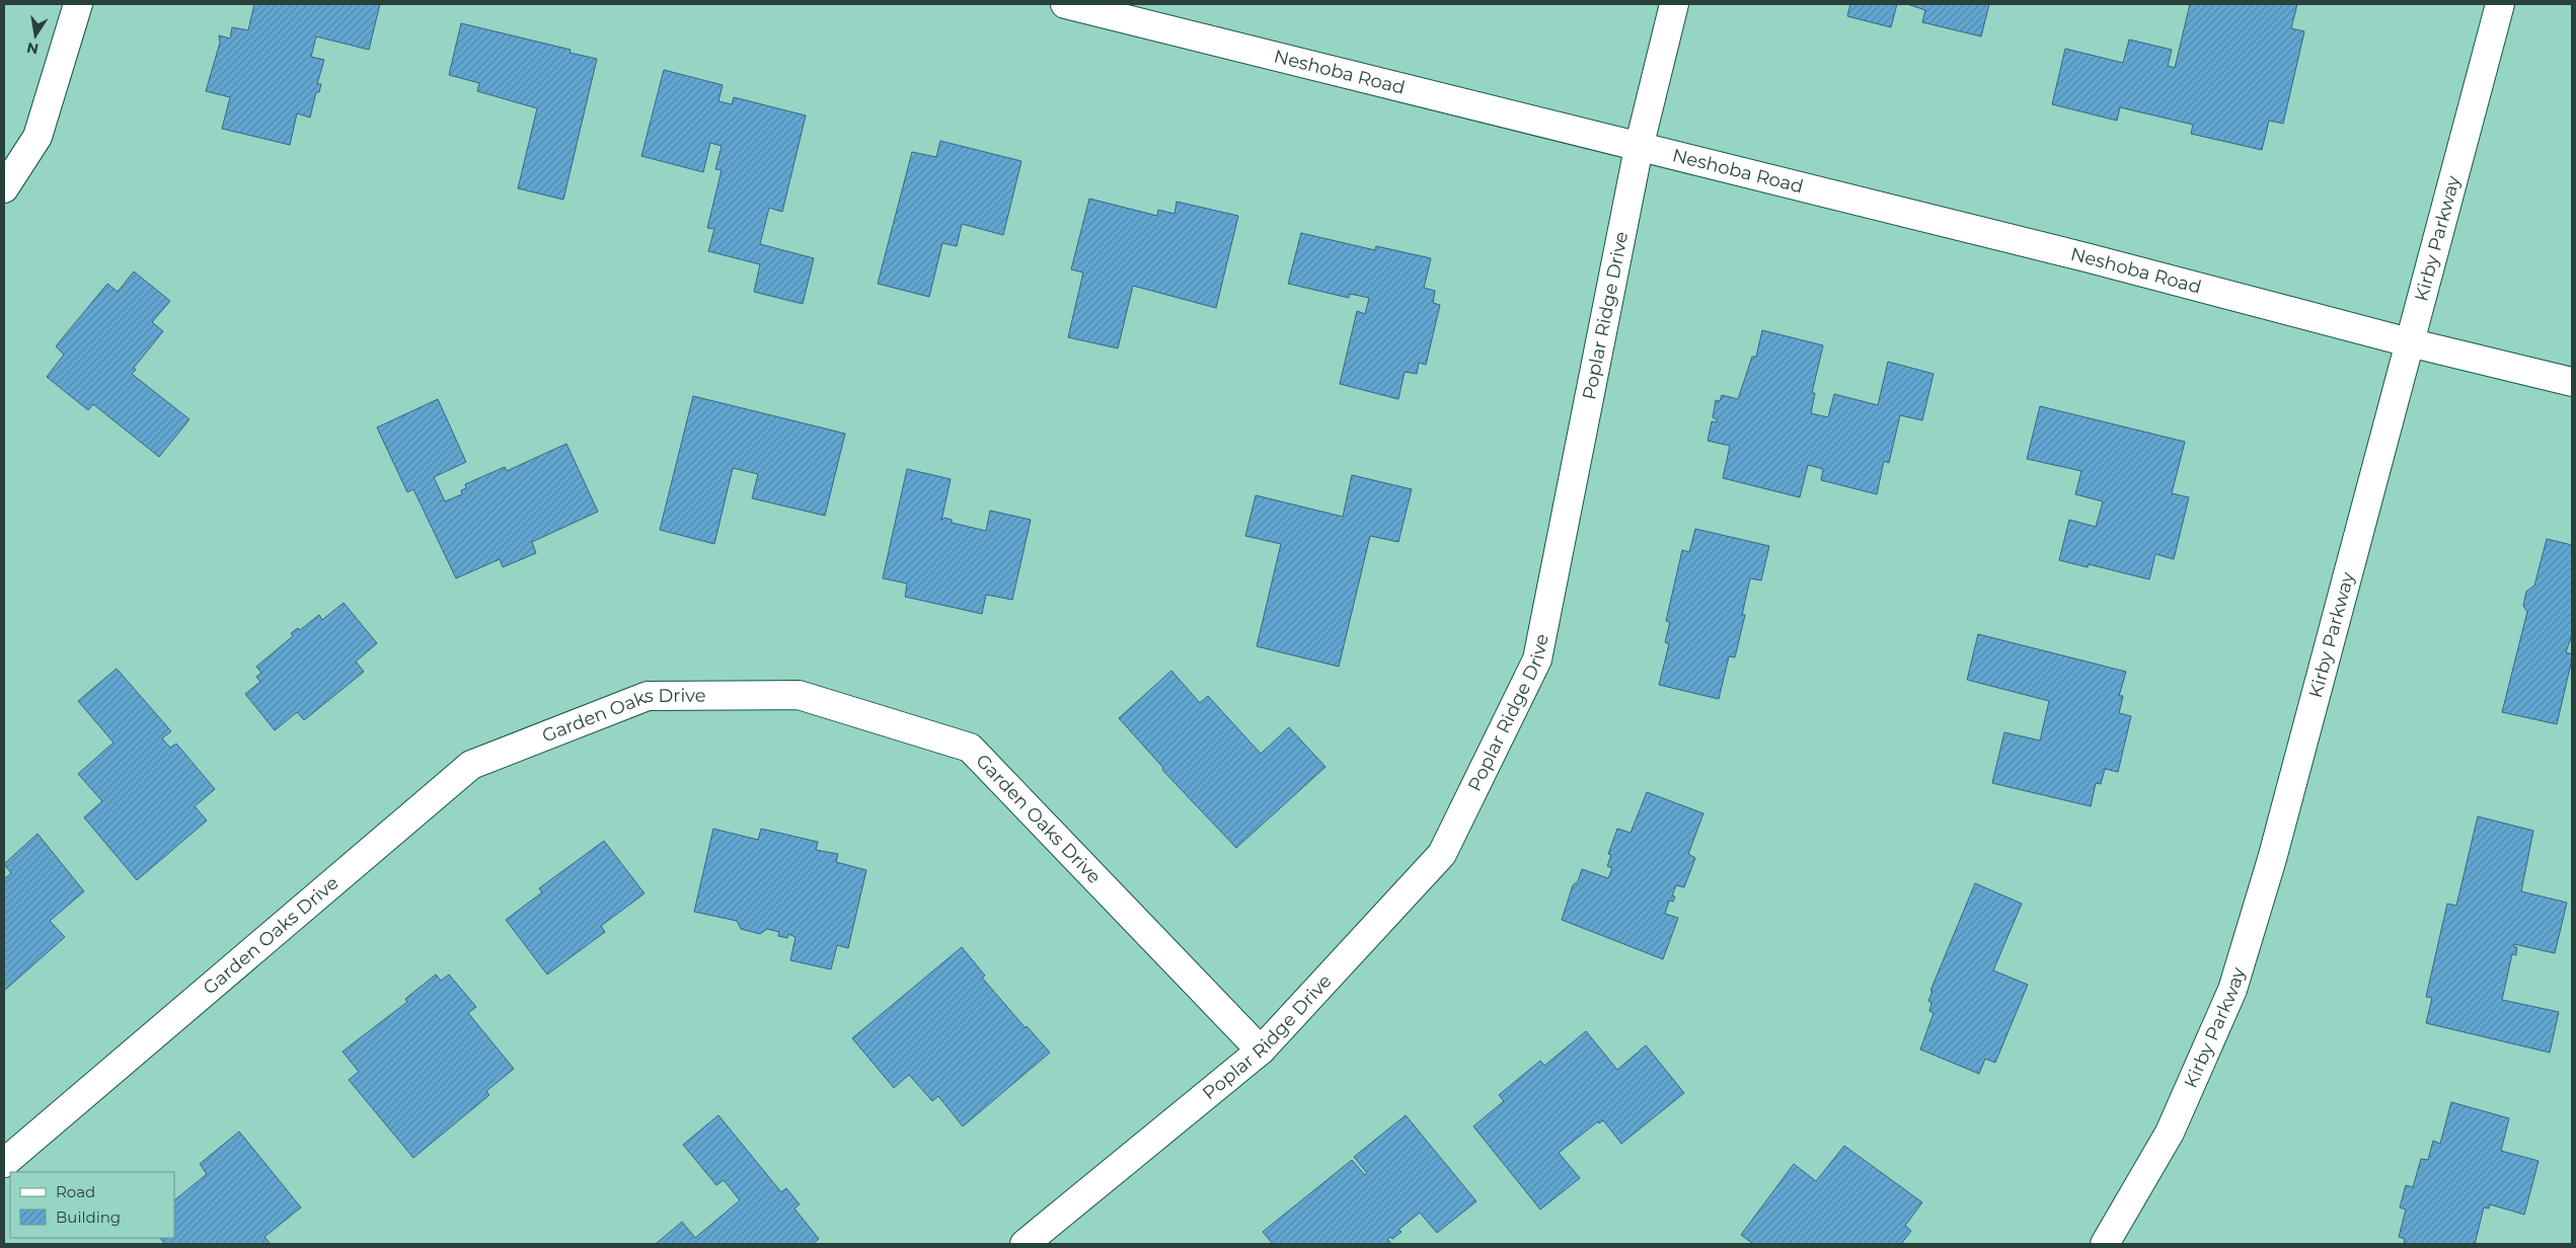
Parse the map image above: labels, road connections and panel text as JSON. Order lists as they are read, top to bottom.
{
  "streets": {
    "street": [
      "Neshoba Road",
      "Kirby Parkway",
      "Poplar Ridge Drive",
      "Garden Oaks Drive"
    ]
  },
  "crossings": [
    ["Neshoba Road", "Kirby Parkway"],
    ["Neshoba Road", "Poplar Ridge Drive"],
    ["Poplar Ridge Drive", "Garden Oaks Drive"]
  ],
  "legend": ["Road", "Building"],
  "north": "bottom"
}
